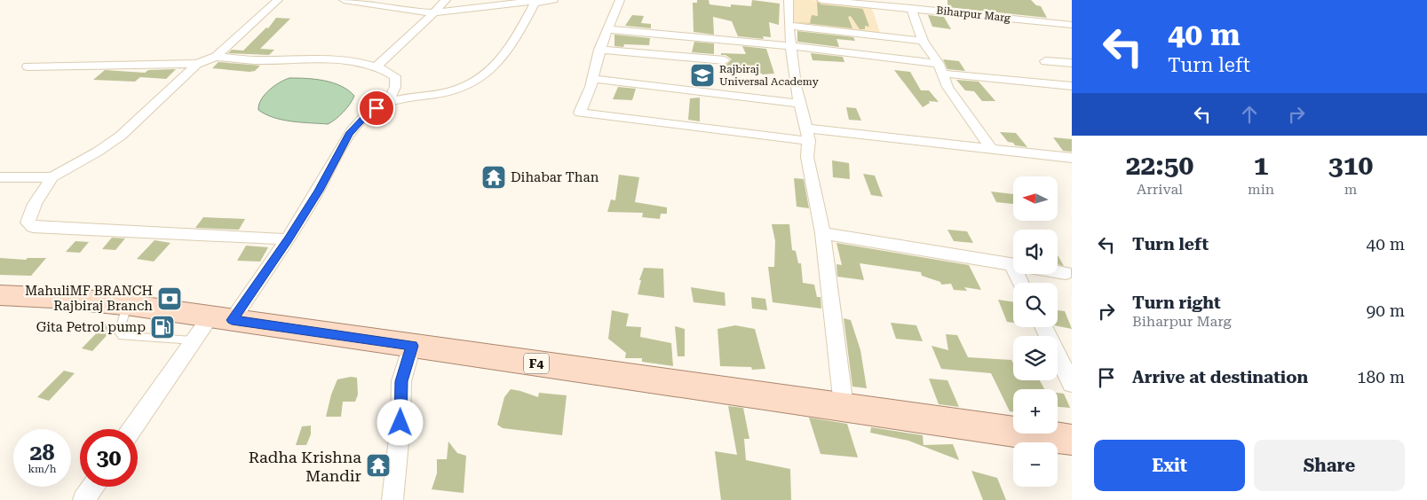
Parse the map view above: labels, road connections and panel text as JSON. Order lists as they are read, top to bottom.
{
  "streets": {
    "main road": ["F4"],
    "street": ["Biharpur Marg"]
  },
  "places": {
    "school or university": ["Rajbiraj Universal Academy"],
    "temple": ["Dihabar Than", "Radha Krishna Mandir"],
    "bank": ["MahuliMF BRANCH Rajbiraj Branch"],
    "fuel station": ["Gita Petrol pump"]
  },
  "north": "left",
  "page": {
    "turn": ["40 m", "Turn left"],
    "eta": [
      "22:50",
      "Arrival",
      "1",
      "min",
      "310",
      "m"
    ],
    "map_buttons": ["+", "−"],
    "list": [
      {
        "name": "Turn left",
        "value": "40 m"
      },
      {
        "name": "Turn right",
        "note": "Biharpur Marg",
        "value": "90 m"
      },
      {
        "name": "Arrive at destination",
        "value": "180 m"
      }
    ],
    "speed": "28 km/h",
    "limit": "30",
    "buttons": ["Exit", "Share"]
  }
}
